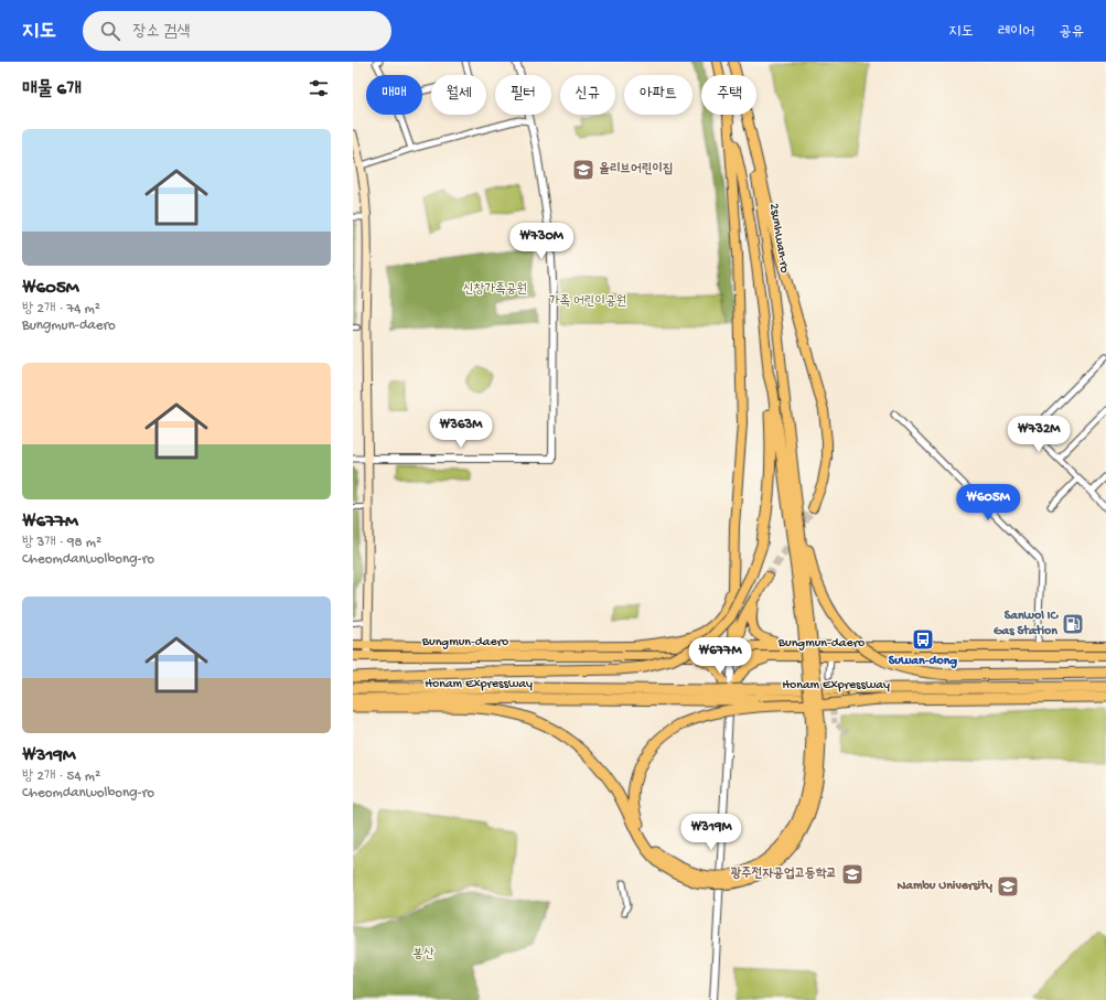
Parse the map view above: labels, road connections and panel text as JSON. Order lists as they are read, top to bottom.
{
  "streets": {
    "highway": ["Honam Expressway"],
    "main road": ["2sunhwan-ro", "Bungmun-daero"]
  },
  "parks": ["신창가족공원", "가족 어린이공원", "봉산"],
  "places": {
    "school or university": ["올리브어린이집", "광주전자공업고등학교", "Nambu University"],
    "fuel station": ["Sanwol IC Gas Station"],
    "bus stop": ["Suwan-dong"]
  },
  "page": {
    "header": "지도",
    "search": "장소 검색",
    "nav": ["지도", "레이어", "공유"],
    "heading": "매물 6개",
    "chip": [
      "매매",
      "월세",
      "필터",
      "신규",
      "아파트",
      "주택"
    ],
    "list": [
      {
        "name": "₩605M",
        "note": "방 2개 · 74 m² · Bungmun-daero"
      },
      {
        "name": "₩677M",
        "note": "방 3개 · 98 m² · Cheomdanwolbong-ro"
      },
      {
        "name": "₩319M",
        "note": "방 2개 · 54 m² · Cheomdanwolbong-ro"
      }
    ],
    "price": [
      "₩730M",
      "₩363M",
      "₩732M",
      "₩605M",
      "₩677M",
      "₩319M"
    ]
  }
}
